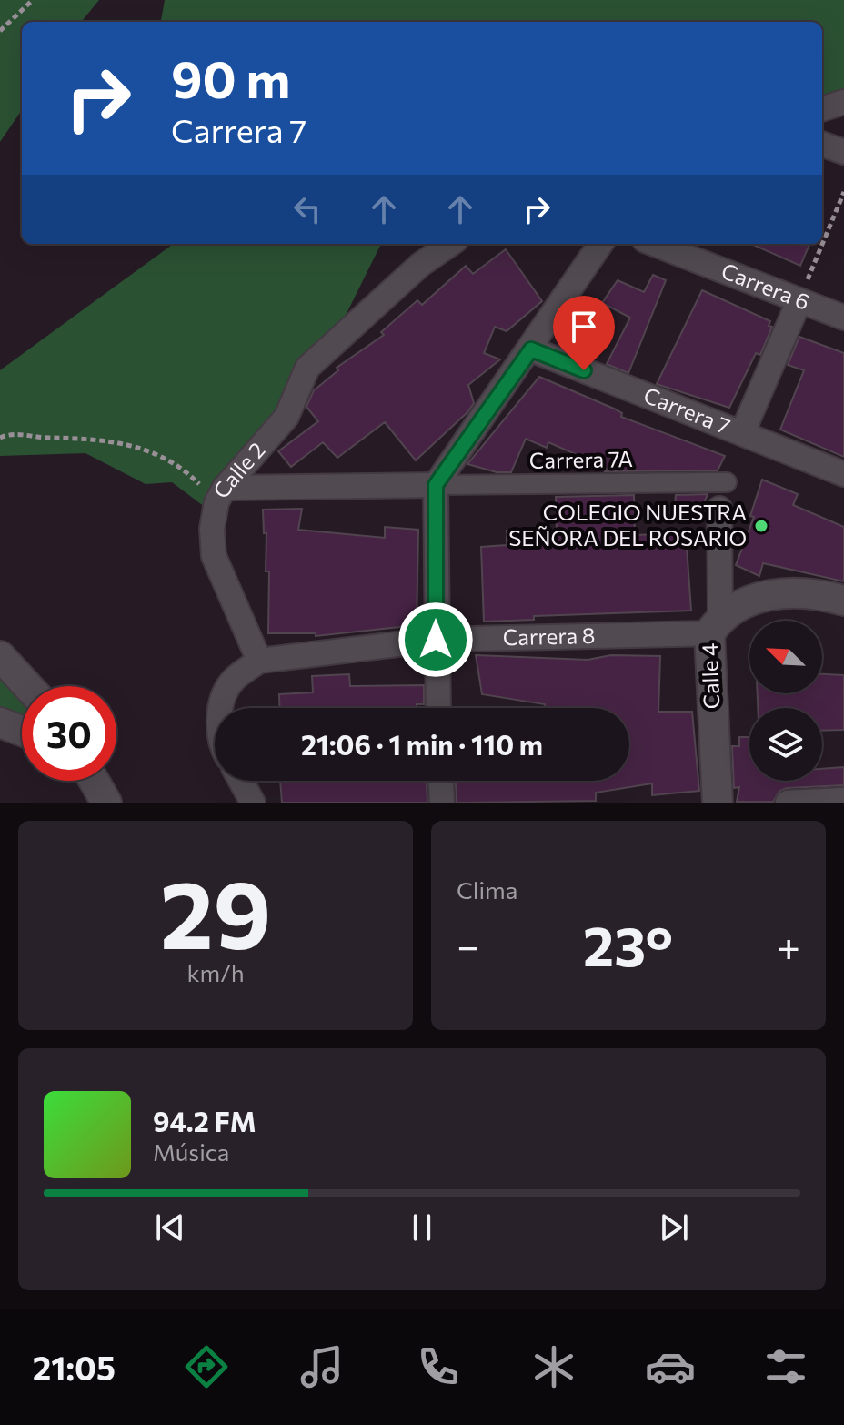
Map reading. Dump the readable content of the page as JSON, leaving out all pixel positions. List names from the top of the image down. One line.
{"streets":{"street":["Carrera 6","Carrera 7","Carrera 7A","Calle 2","Carrera 8","Calle 4"]},"crossings":[["Calle 2","Carrera 8"],["Carrera 8","Calle 4"]],"places":["COLEGIO NUESTRA SEÑORA DEL ROSARIO"],"north":"top left","page":{"turn":["90 m","Carrera 7"],"limit":"30","trip":"21:06 · 1 min · 110 m","tile":[["29","km/h"],"Clima"],"heat":["−","23°","+"],"song":["94.2 FM","Música"],"tabs":"21:05"}}
